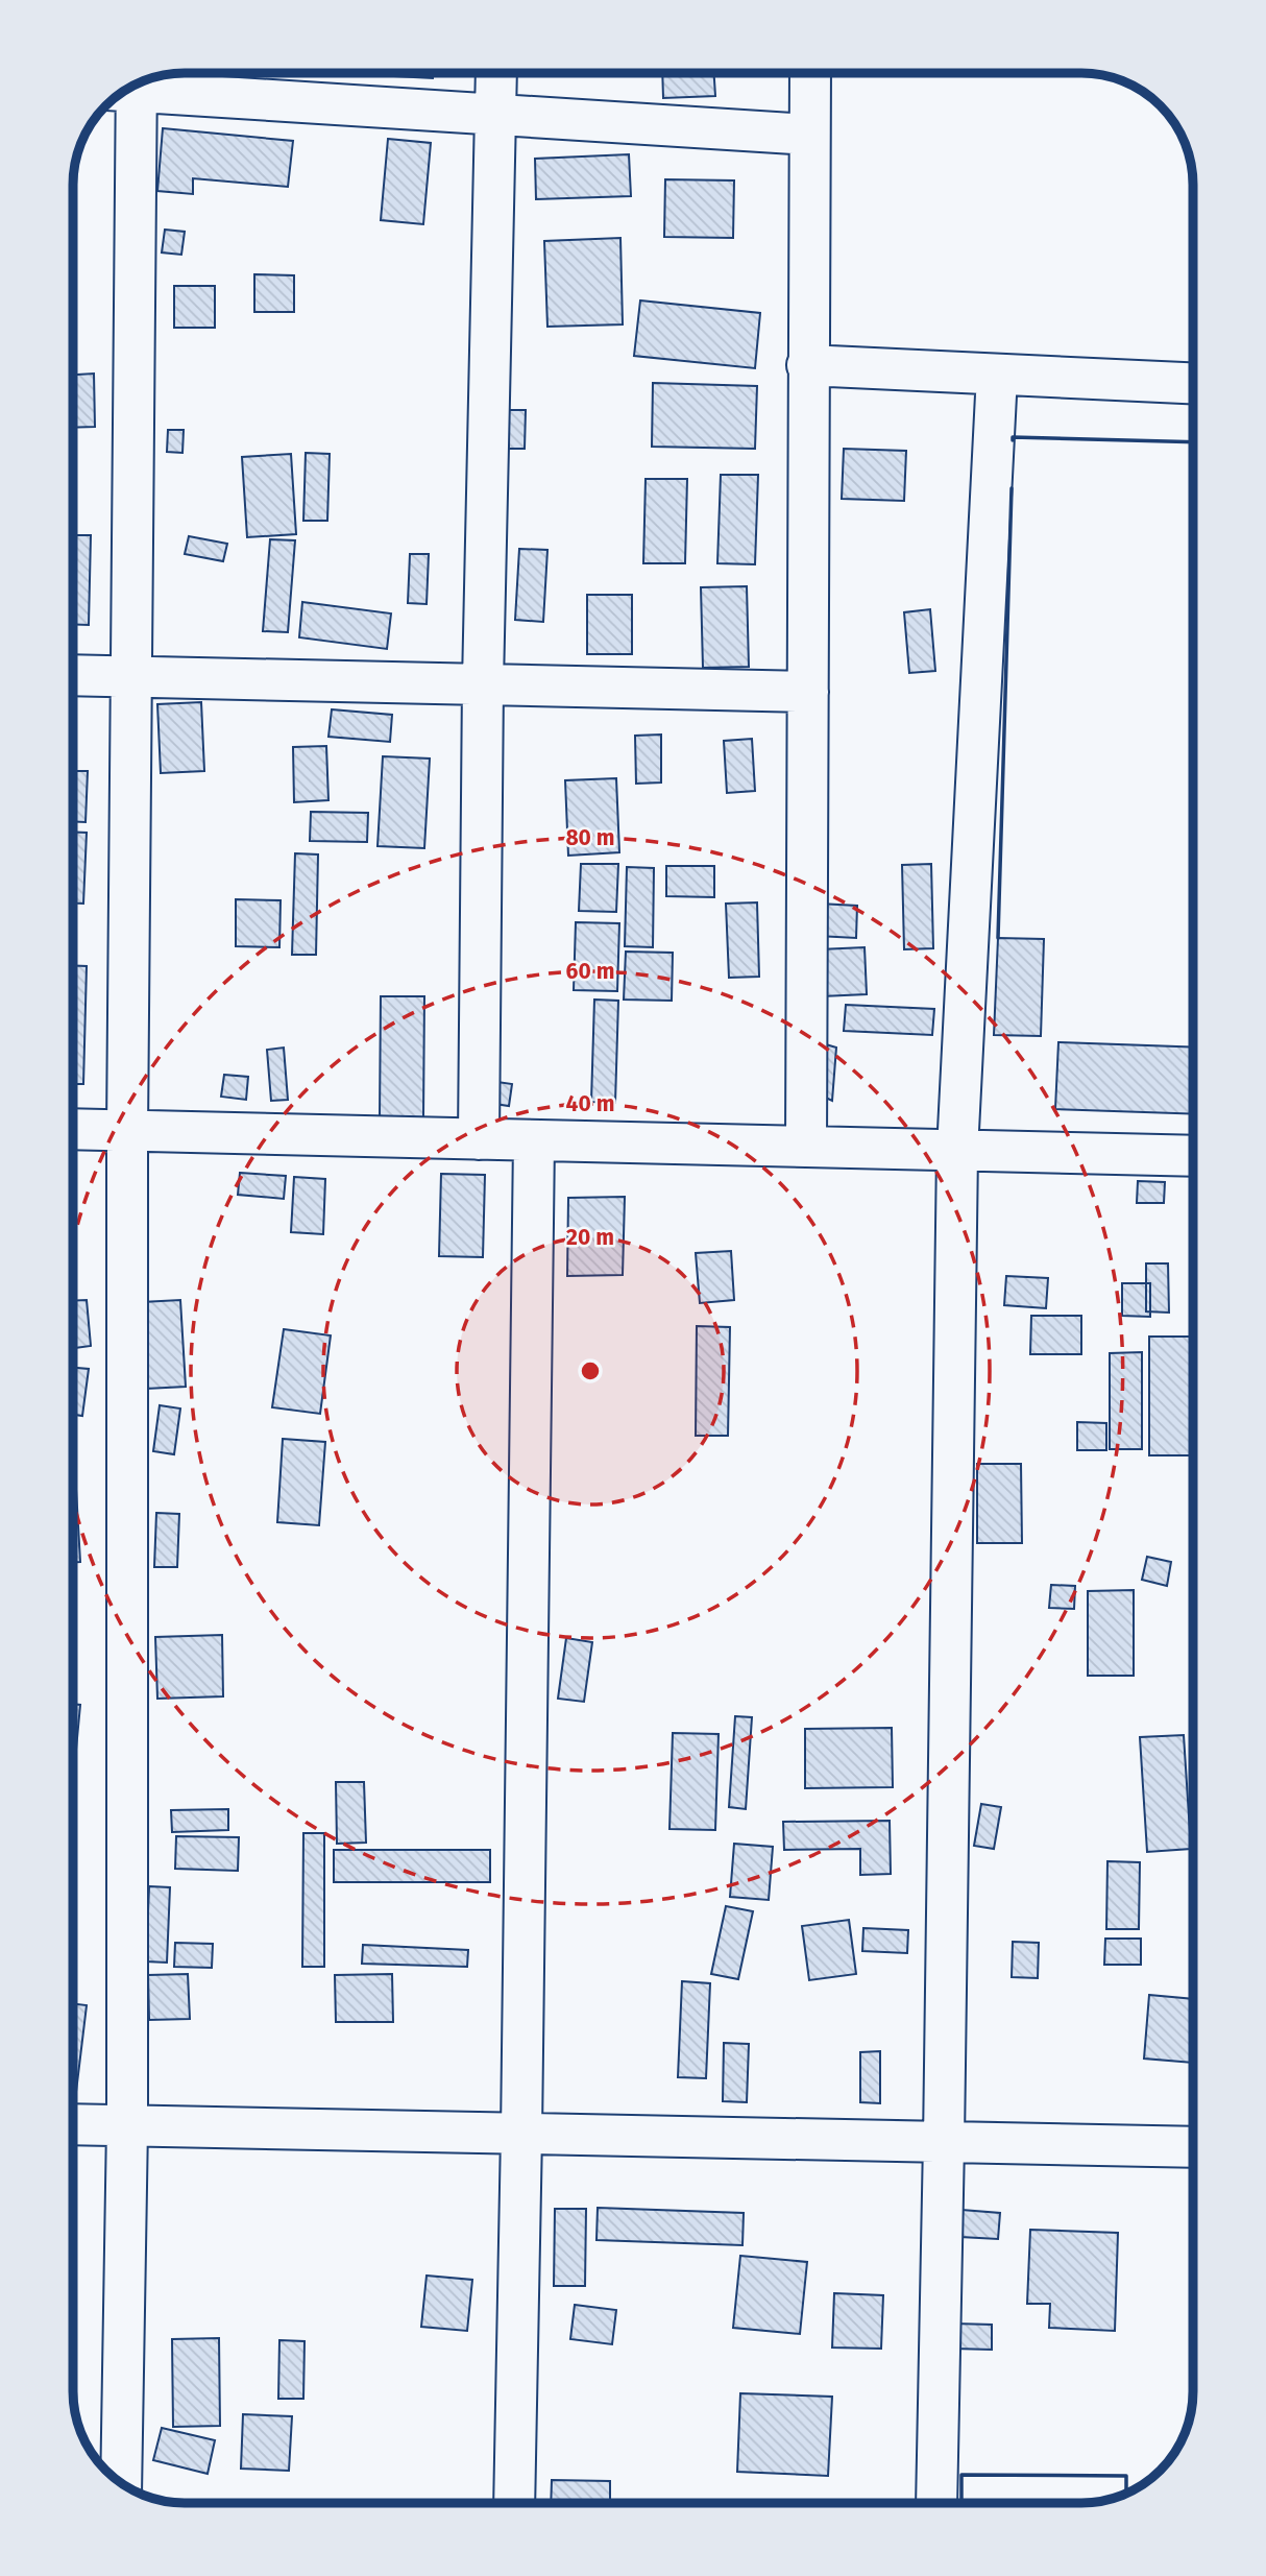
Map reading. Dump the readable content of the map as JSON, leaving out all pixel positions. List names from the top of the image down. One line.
{"rings":["80 m","60 m","40 m","20 m"]}
